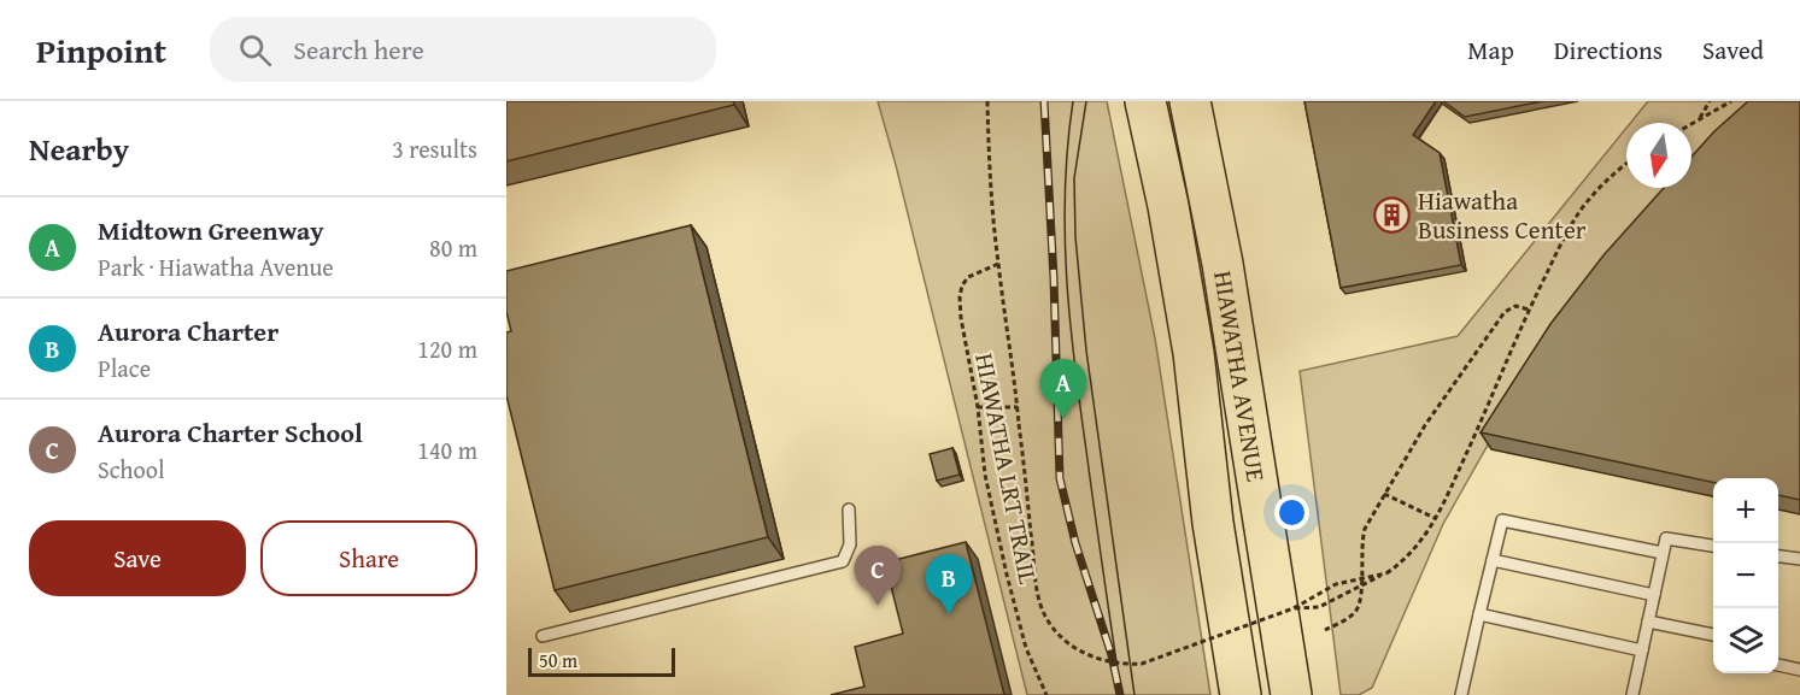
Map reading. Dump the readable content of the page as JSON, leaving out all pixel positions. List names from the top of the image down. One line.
{"streets":{"highway":["HIAWATHA AVENUE"],"path":["HIAWATHA LRT TRAIL"]},"places":{"building":["Hiawatha Business Center"]},"scale_bar":"50 m","north":"bottom","page":{"header":"Pinpoint","search":"Search here","nav":["Map","Directions","Saved"],"heading":["Nearby","3 results"],"list":[{"mark":"A","name":"Midtown Greenway","note":"Park · Hiawatha Avenue","value":"80 m"},{"mark":"B","name":"Aurora Charter","note":"Place","value":"120 m"},{"mark":"C","name":"Aurora Charter School","note":"School","value":"140 m"}],"pins":["A","C","B"],"map_buttons":["+","−"],"buttons":["Save","Share"],"scale":"50 m"}}
